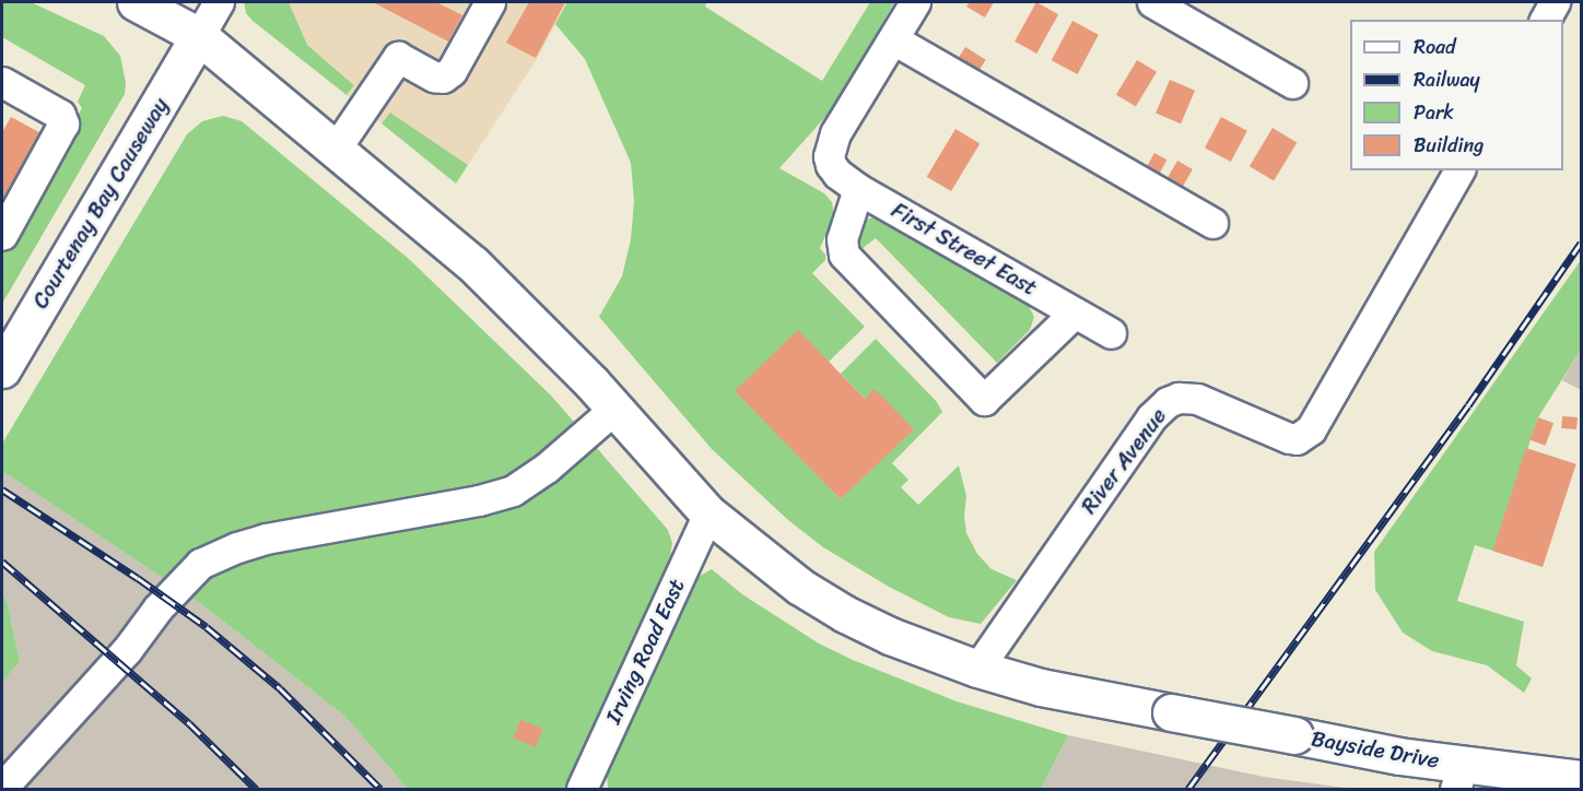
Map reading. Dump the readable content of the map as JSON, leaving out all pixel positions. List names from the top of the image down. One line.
{"streets":{"main road":["Courtenay Bay Causeway","Bayside Drive"],"street":["First Street East","River Avenue","Irving Road East"]},"crossings":[["Courtenay Bay Causeway","Bayside Drive"],["River Avenue","Bayside Drive"],["Irving Road East","Bayside Drive"]],"legend":["Road","Railway","Park","Building"]}
